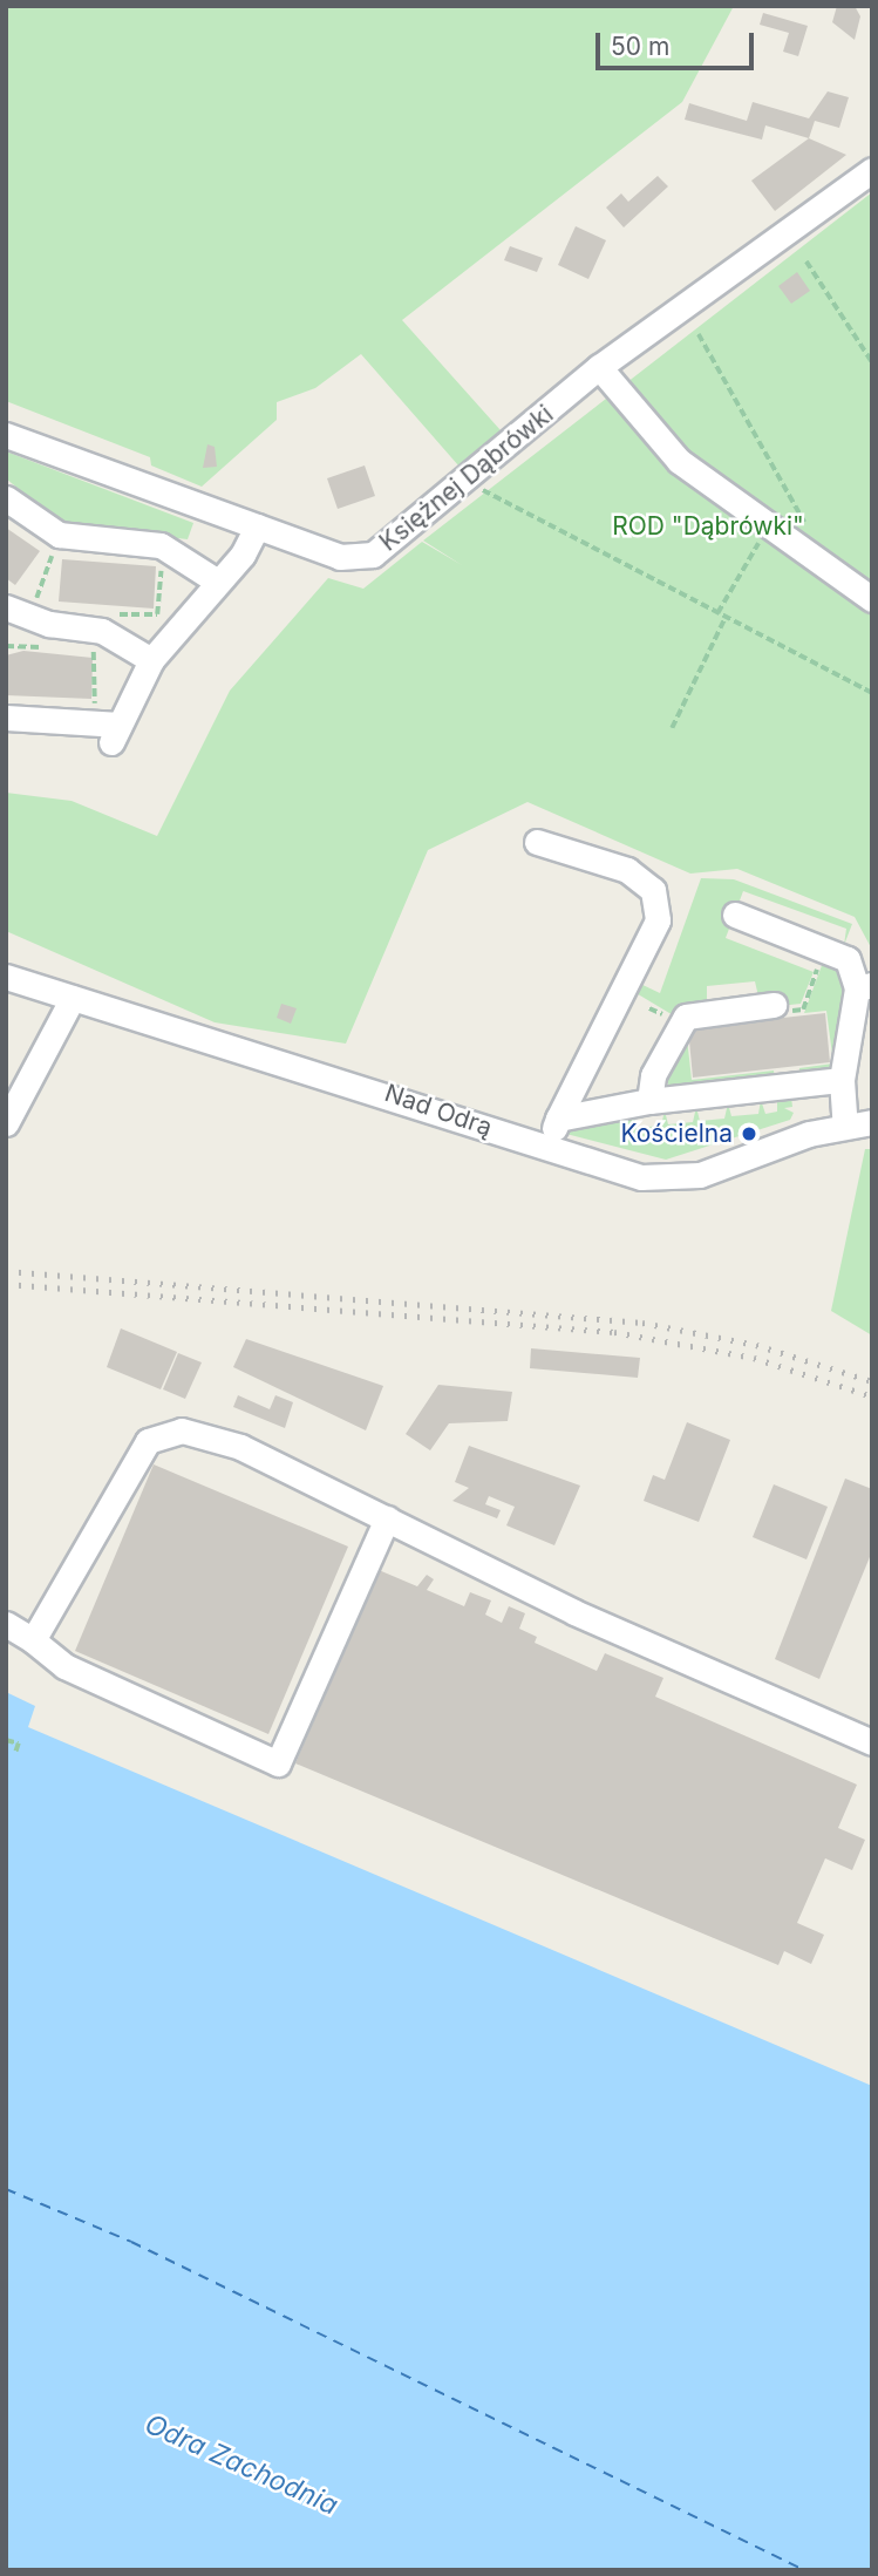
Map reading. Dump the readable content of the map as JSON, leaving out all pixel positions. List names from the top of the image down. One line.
{"streets":{"street":["Księżnej Dąbrówki","Nad Odrą"]},"water":["Odra Zachodnia"],"parks":["ROD \"Dąbrówki\""],"places":["Kościelna"],"scale_bar":"50 m"}
